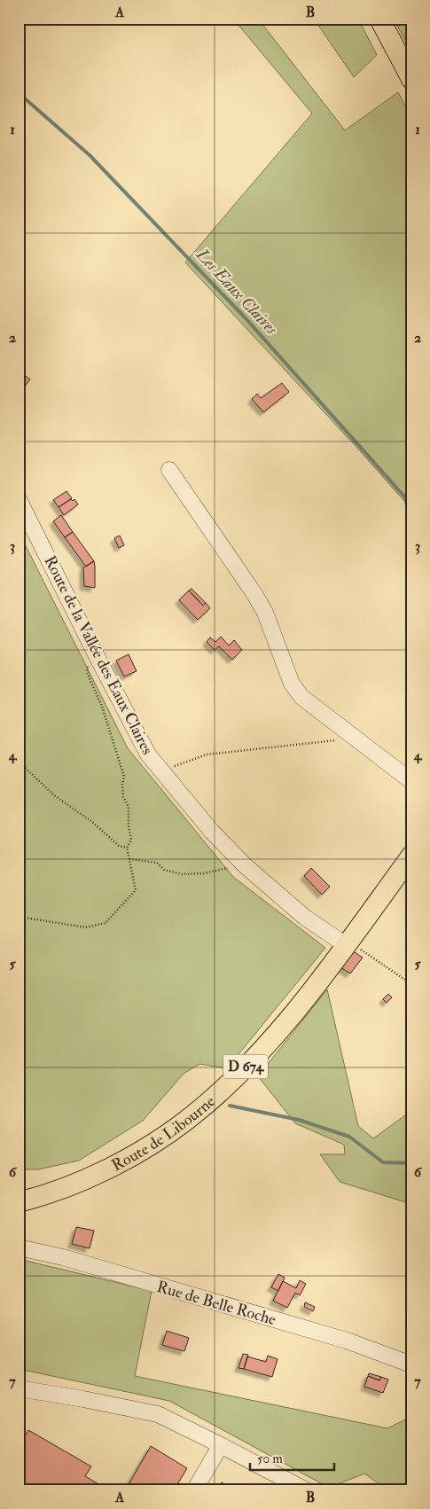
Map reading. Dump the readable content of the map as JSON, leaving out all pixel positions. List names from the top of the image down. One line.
{"streets":{"main road":["D 674","Route de Libourne"],"street":["Route de la Vallée des Eaux Claires","Rue de Belle Roche"]},"crossings":[["Route de la Vallée des Eaux Claires","Route de Libourne"]],"water":["Les Eaux Claires"],"scale_bar":"50 m","grid":{"columns":["A","B"],"rows":["1","2","3","4","5","6","7"]}}
